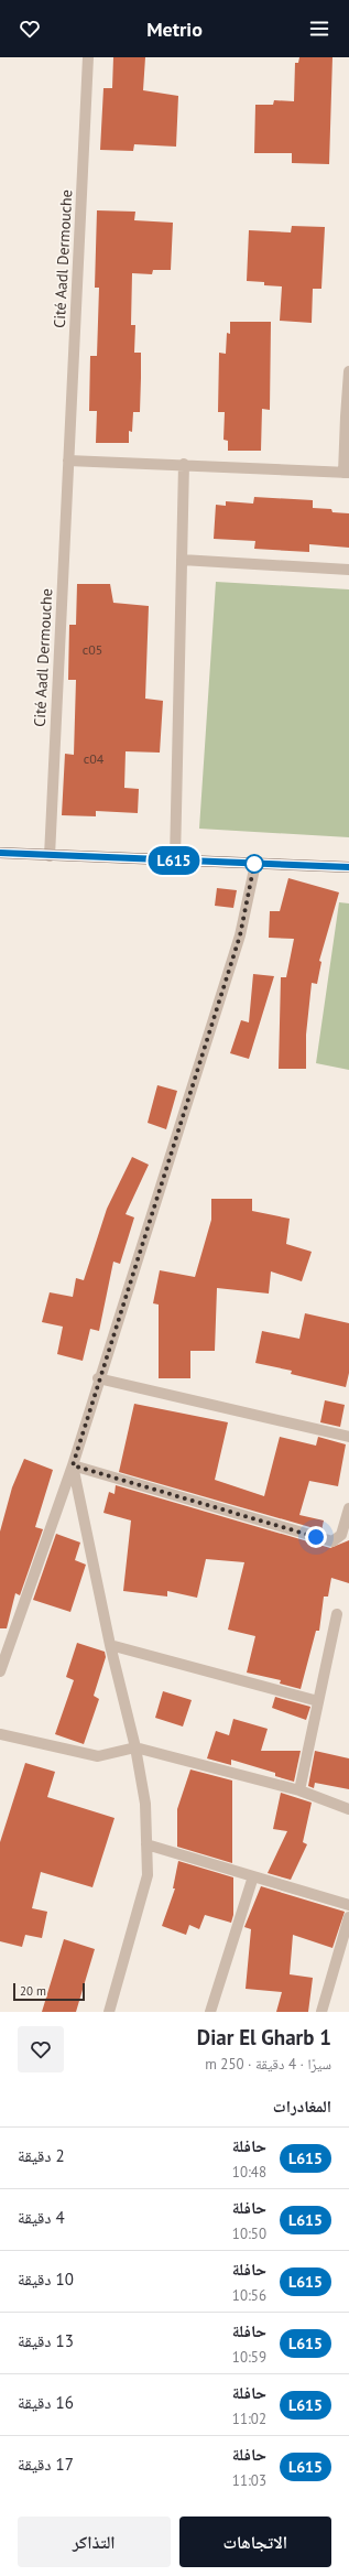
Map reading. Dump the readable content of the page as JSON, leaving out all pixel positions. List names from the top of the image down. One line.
{"streets":{"street":["Cité Aadl Dermouche"]},"lines":["bus line L615"],"house_numbers":["c05","c04"],"scale_bar":"20 m","page":{"header":"Metrio","on_map":"L615","scale":"20 m","heading":[["Diar El Gharb 1","سيرًا · 4 دقيقة · 250 m"],"المغادرات"],"list":[{"mark":"L615","name":"حافلة","note":"10:48","value":"2 دقيقة"},{"mark":"L615","name":"حافلة","note":"10:50","value":"4 دقيقة"},{"mark":"L615","name":"حافلة","note":"10:56","value":"10 دقيقة"},{"mark":"L615","name":"حافلة","note":"10:59","value":"13 دقيقة"},{"mark":"L615","name":"حافلة","note":"11:02","value":"16 دقيقة"},{"mark":"L615","name":"حافلة","note":"11:03","value":"17 دقيقة"}],"buttons":["الاتجاهات","التذاكر"]}}
